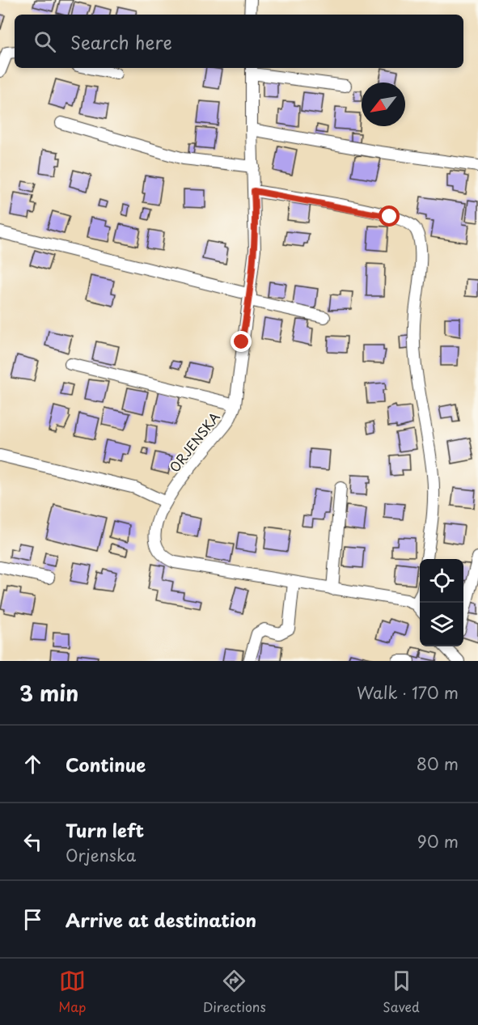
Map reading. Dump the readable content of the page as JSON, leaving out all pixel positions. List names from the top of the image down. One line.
{"streets":{"street":["ORJENSKA"]},"north":"bottom left","page":{"search":"Search here","heading":["3 min","Walk · 170 m"],"list":[["Continue","80 m"],["Turn left","Orjenska","90 m"],"Arrive at destination"],"nav":["Map","Directions","Saved"]}}
